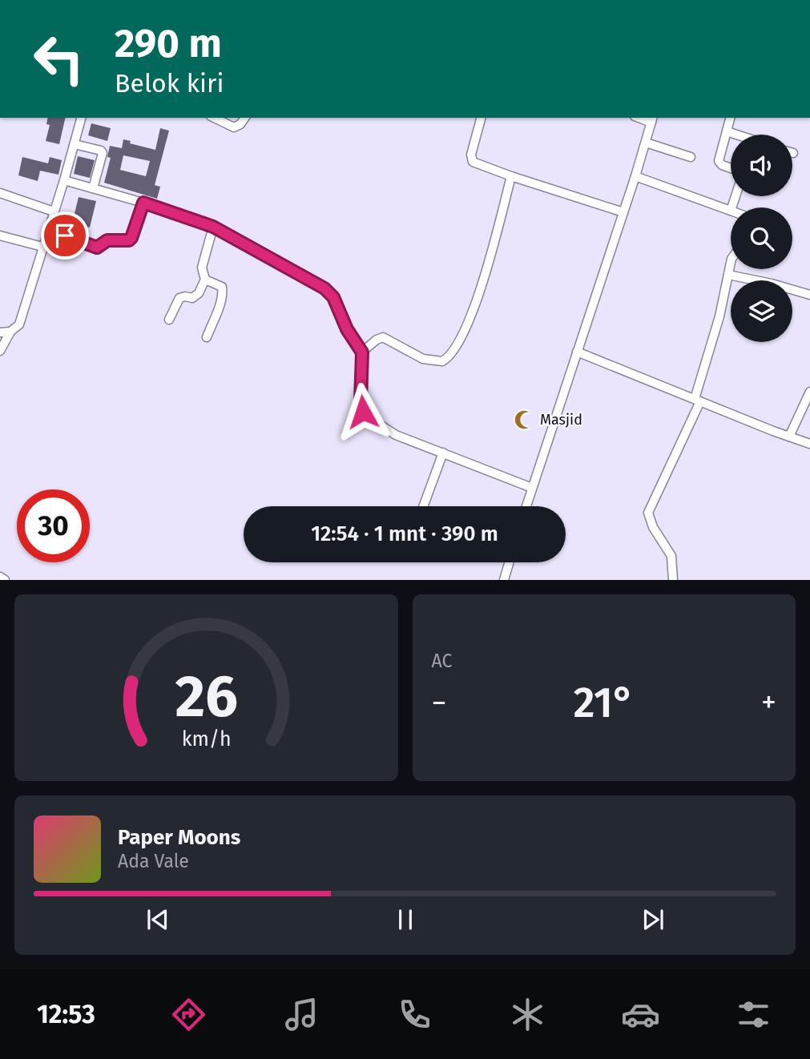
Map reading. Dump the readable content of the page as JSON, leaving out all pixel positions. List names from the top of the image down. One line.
{"places":{"mosque":["Masjid"]},"page":{"turn":["290 m","Belok kiri"],"limit":"30","trip":"12:54 · 1 mnt · 390 m","tile":"AC","heat":["−","21°","+"],"song":["Paper Moons","Ada Vale"],"tabs":"12:53","gauge":["26","km/h"]}}
